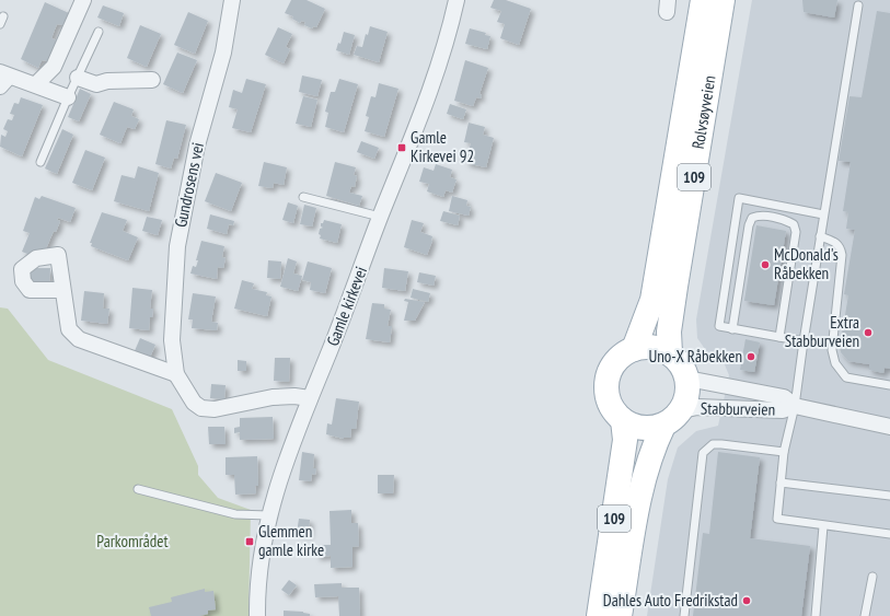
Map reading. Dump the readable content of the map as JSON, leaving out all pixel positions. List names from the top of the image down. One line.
{"streets":{"main road":["Rolvsøyveien","109"],"street":["Gundrosens vei","Gamle kirkevei","Stabburveien"]},"crossings":[["Rolvsøyveien","109"],["Rolvsøyveien","Stabburveien"],["109","Stabburveien"],["Gundrosens vei","Gamle kirkevei"]],"parks":["Parkområdet"],"places":{"transit":["Gamle Kirkevei 92","Glemmen gamle kirke"],"other":["McDonald's Råbekken","Extra Stabburveien","Uno-X Råbekken","Dahles Auto Fredrikstad"]}}
